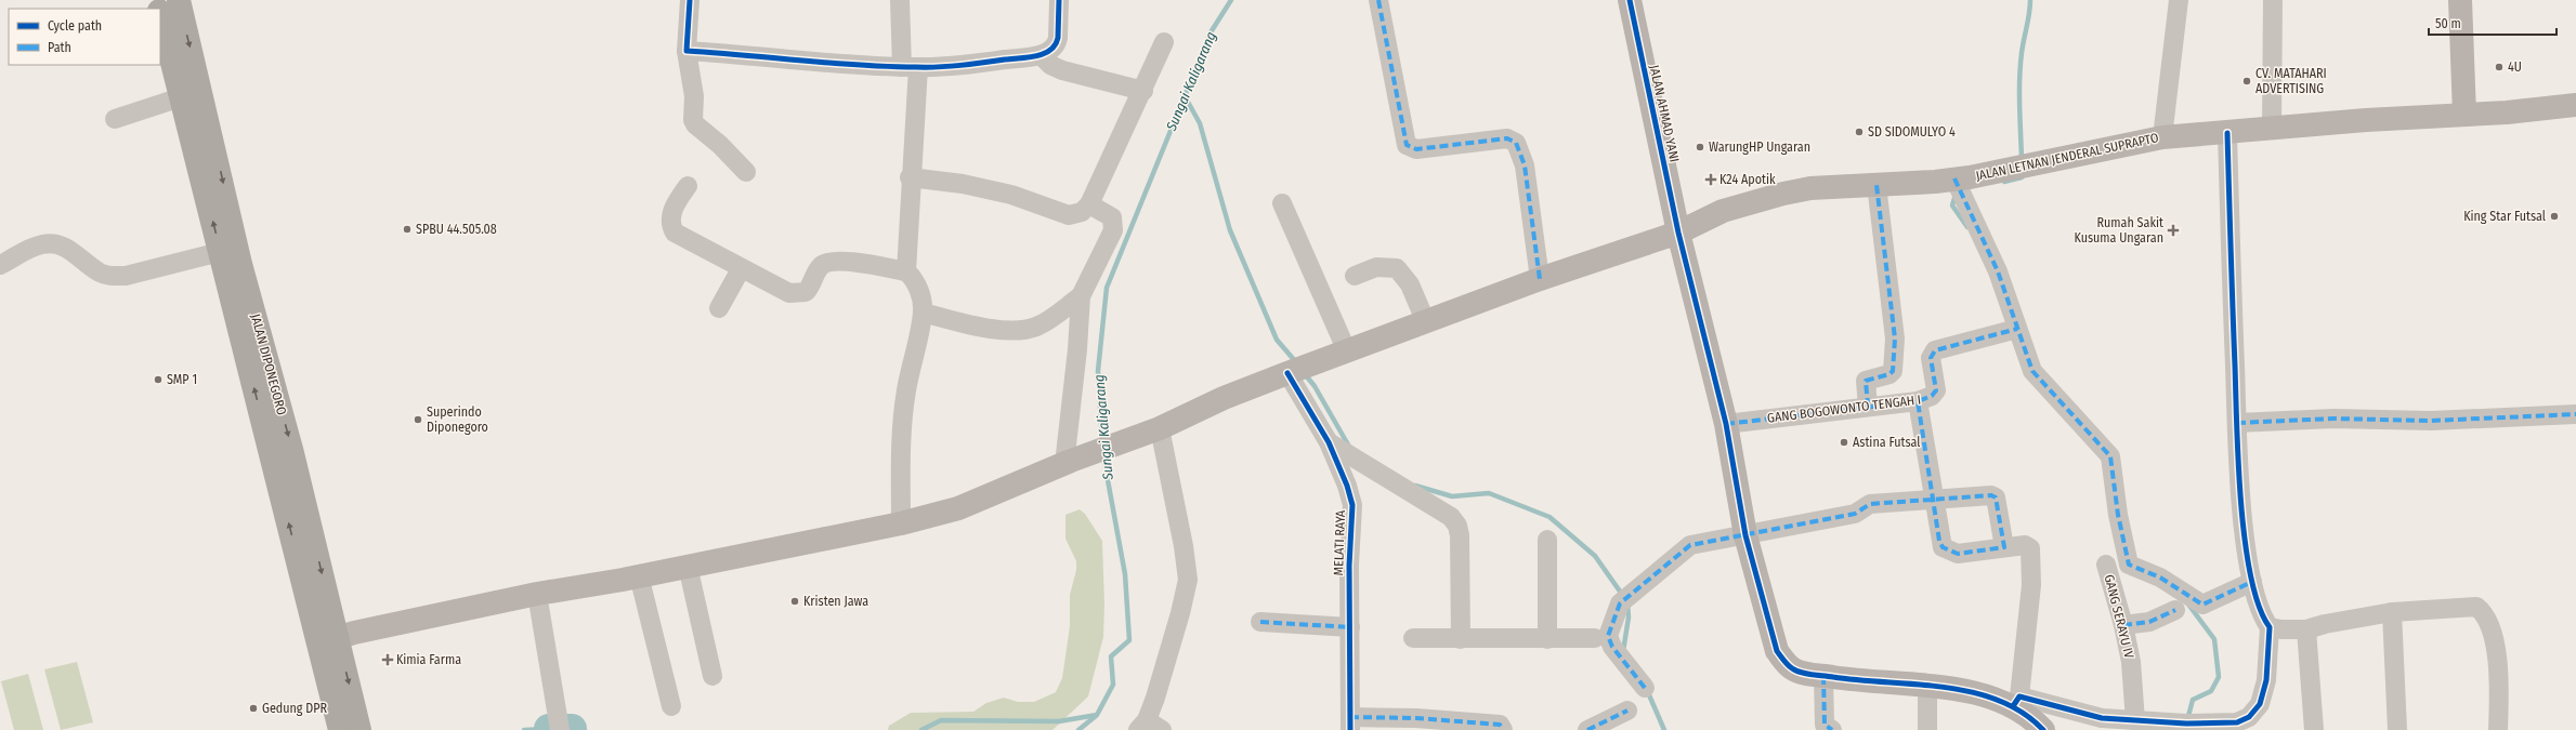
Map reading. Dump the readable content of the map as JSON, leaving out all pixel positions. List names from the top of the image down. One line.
{"streets":{"highway":["JALAN DIPONEGORO"],"main road":["JALAN AHMAD YANI","JALAN LETNAN JENDERAL SUPRAPTO"],"street":["GANG BOGOWONTO TENGAH I","MELATI RAYA","GANG SERAYU IV"]},"crossings":[["JALAN AHMAD YANI","JALAN LETNAN JENDERAL SUPRAPTO"],["JALAN AHMAD YANI","GANG BOGOWONTO TENGAH I"],["JALAN LETNAN JENDERAL SUPRAPTO","JALAN DIPONEGORO"],["JALAN LETNAN JENDERAL SUPRAPTO","MELATI RAYA"]],"water":["Sungai Kaligarang"],"places":{"other":["4U","CV. MATAHARI ADVERTISING","SD SIDOMULYO 4","WarungHP Ungaran","King Star Futsal","SPBU 44.505.08","SMP 1","Superindo Diponegoro","Astina Futsal","Kristen Jawa","Gedung DPR"],"health":["K24 Apotik","Rumah Sakit Kusuma Ungaran","Kimia Farma"]},"legend":["Cycle path","Path"],"scale_bar":"50 m"}
